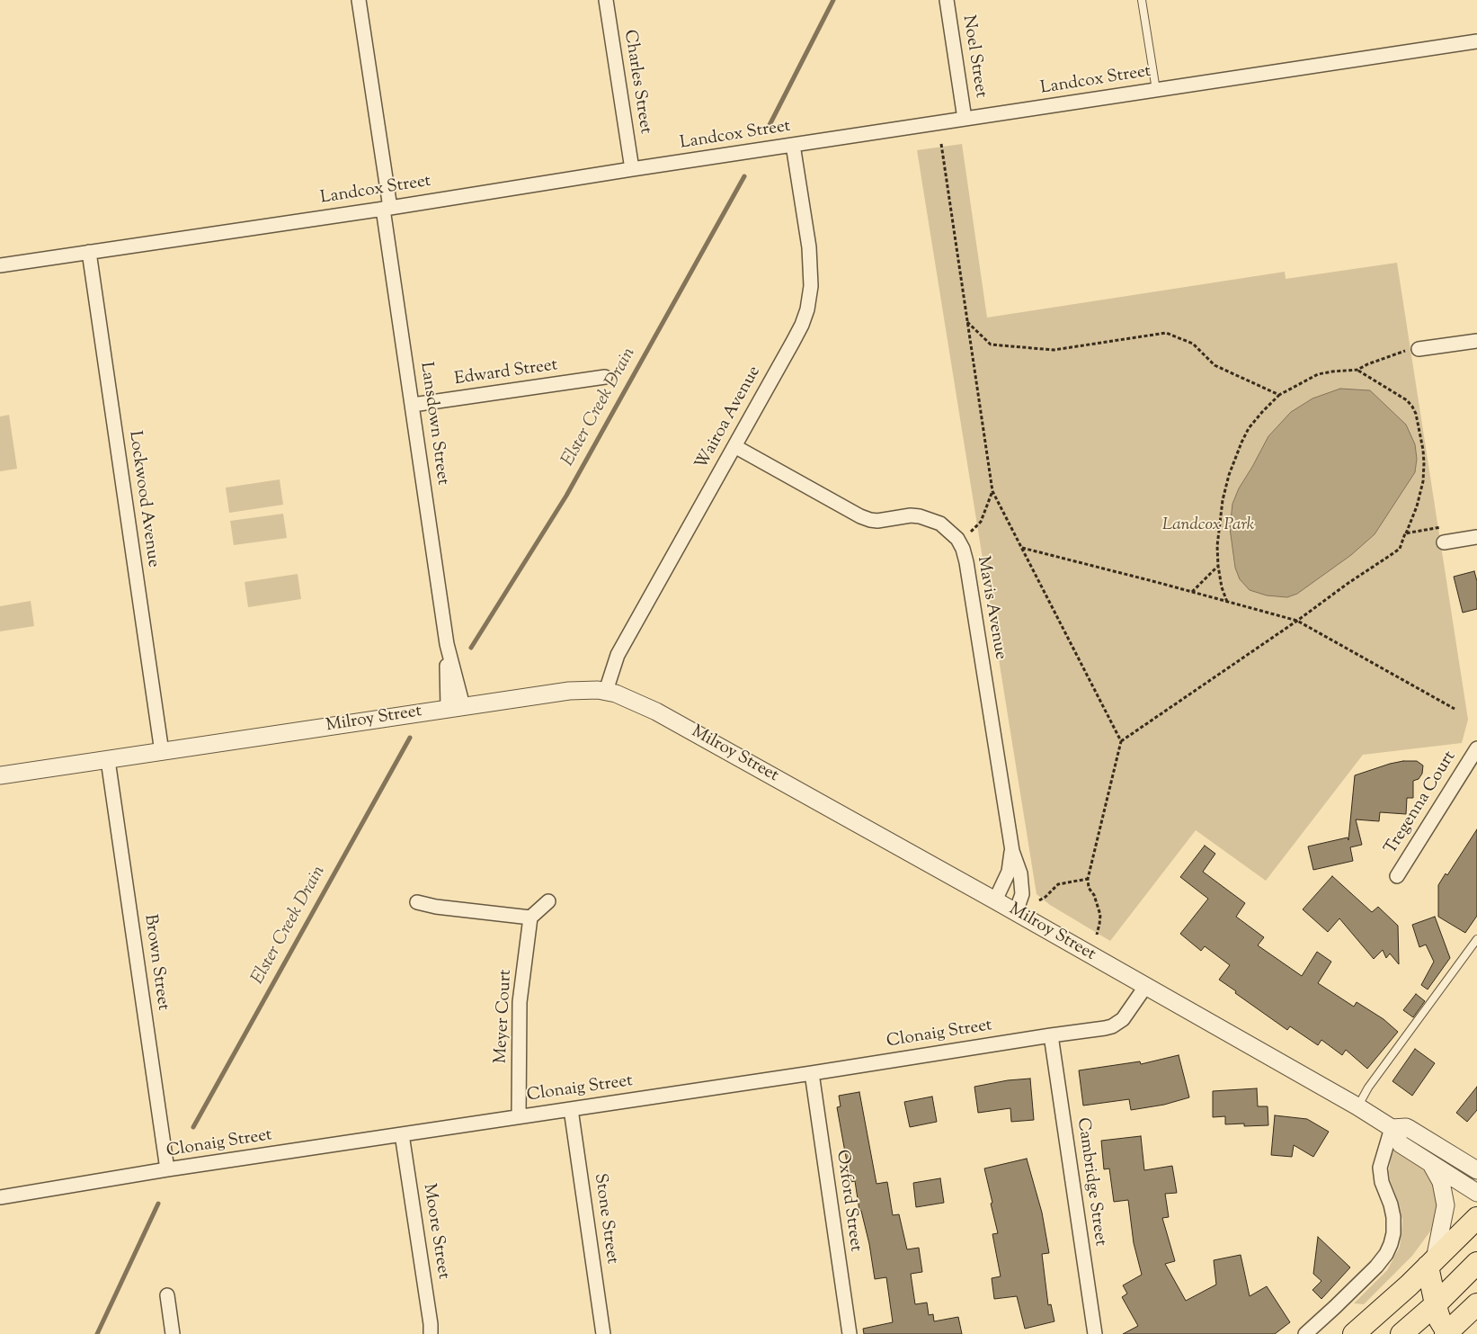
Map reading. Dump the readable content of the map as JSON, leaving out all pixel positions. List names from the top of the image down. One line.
{"streets":{"street":["Noel Street","Landcox Street","Charles Street","Edward Street","Wairoa Avenue","Lansdown Street","Lockwood Avenue","Mavis Avenue","Milroy Street","Tregenna Court","Brown Street","Meyer Court","Clonaig Street","Cambridge Street","Oxford Street","Stone Street","Moore Street"]},"crossings":[["Noel Street","Landcox Street"],["Landcox Street","Charles Street"],["Landcox Street","Wairoa Avenue"],["Landcox Street","Lansdown Street"],["Landcox Street","Lockwood Avenue"],["Edward Street","Lansdown Street"],["Wairoa Avenue","Mavis Avenue"],["Wairoa Avenue","Milroy Street"],["Lansdown Street","Milroy Street"],["Lockwood Avenue","Milroy Street"],["Mavis Avenue","Milroy Street"],["Milroy Street","Brown Street"],["Milroy Street","Clonaig Street"],["Brown Street","Clonaig Street"],["Meyer Court","Clonaig Street"],["Clonaig Street","Cambridge Street"],["Clonaig Street","Oxford Street"],["Clonaig Street","Stone Street"],["Clonaig Street","Moore Street"]],"water":["Elster Creek Drain"],"parks":["Landcox Park"]}
